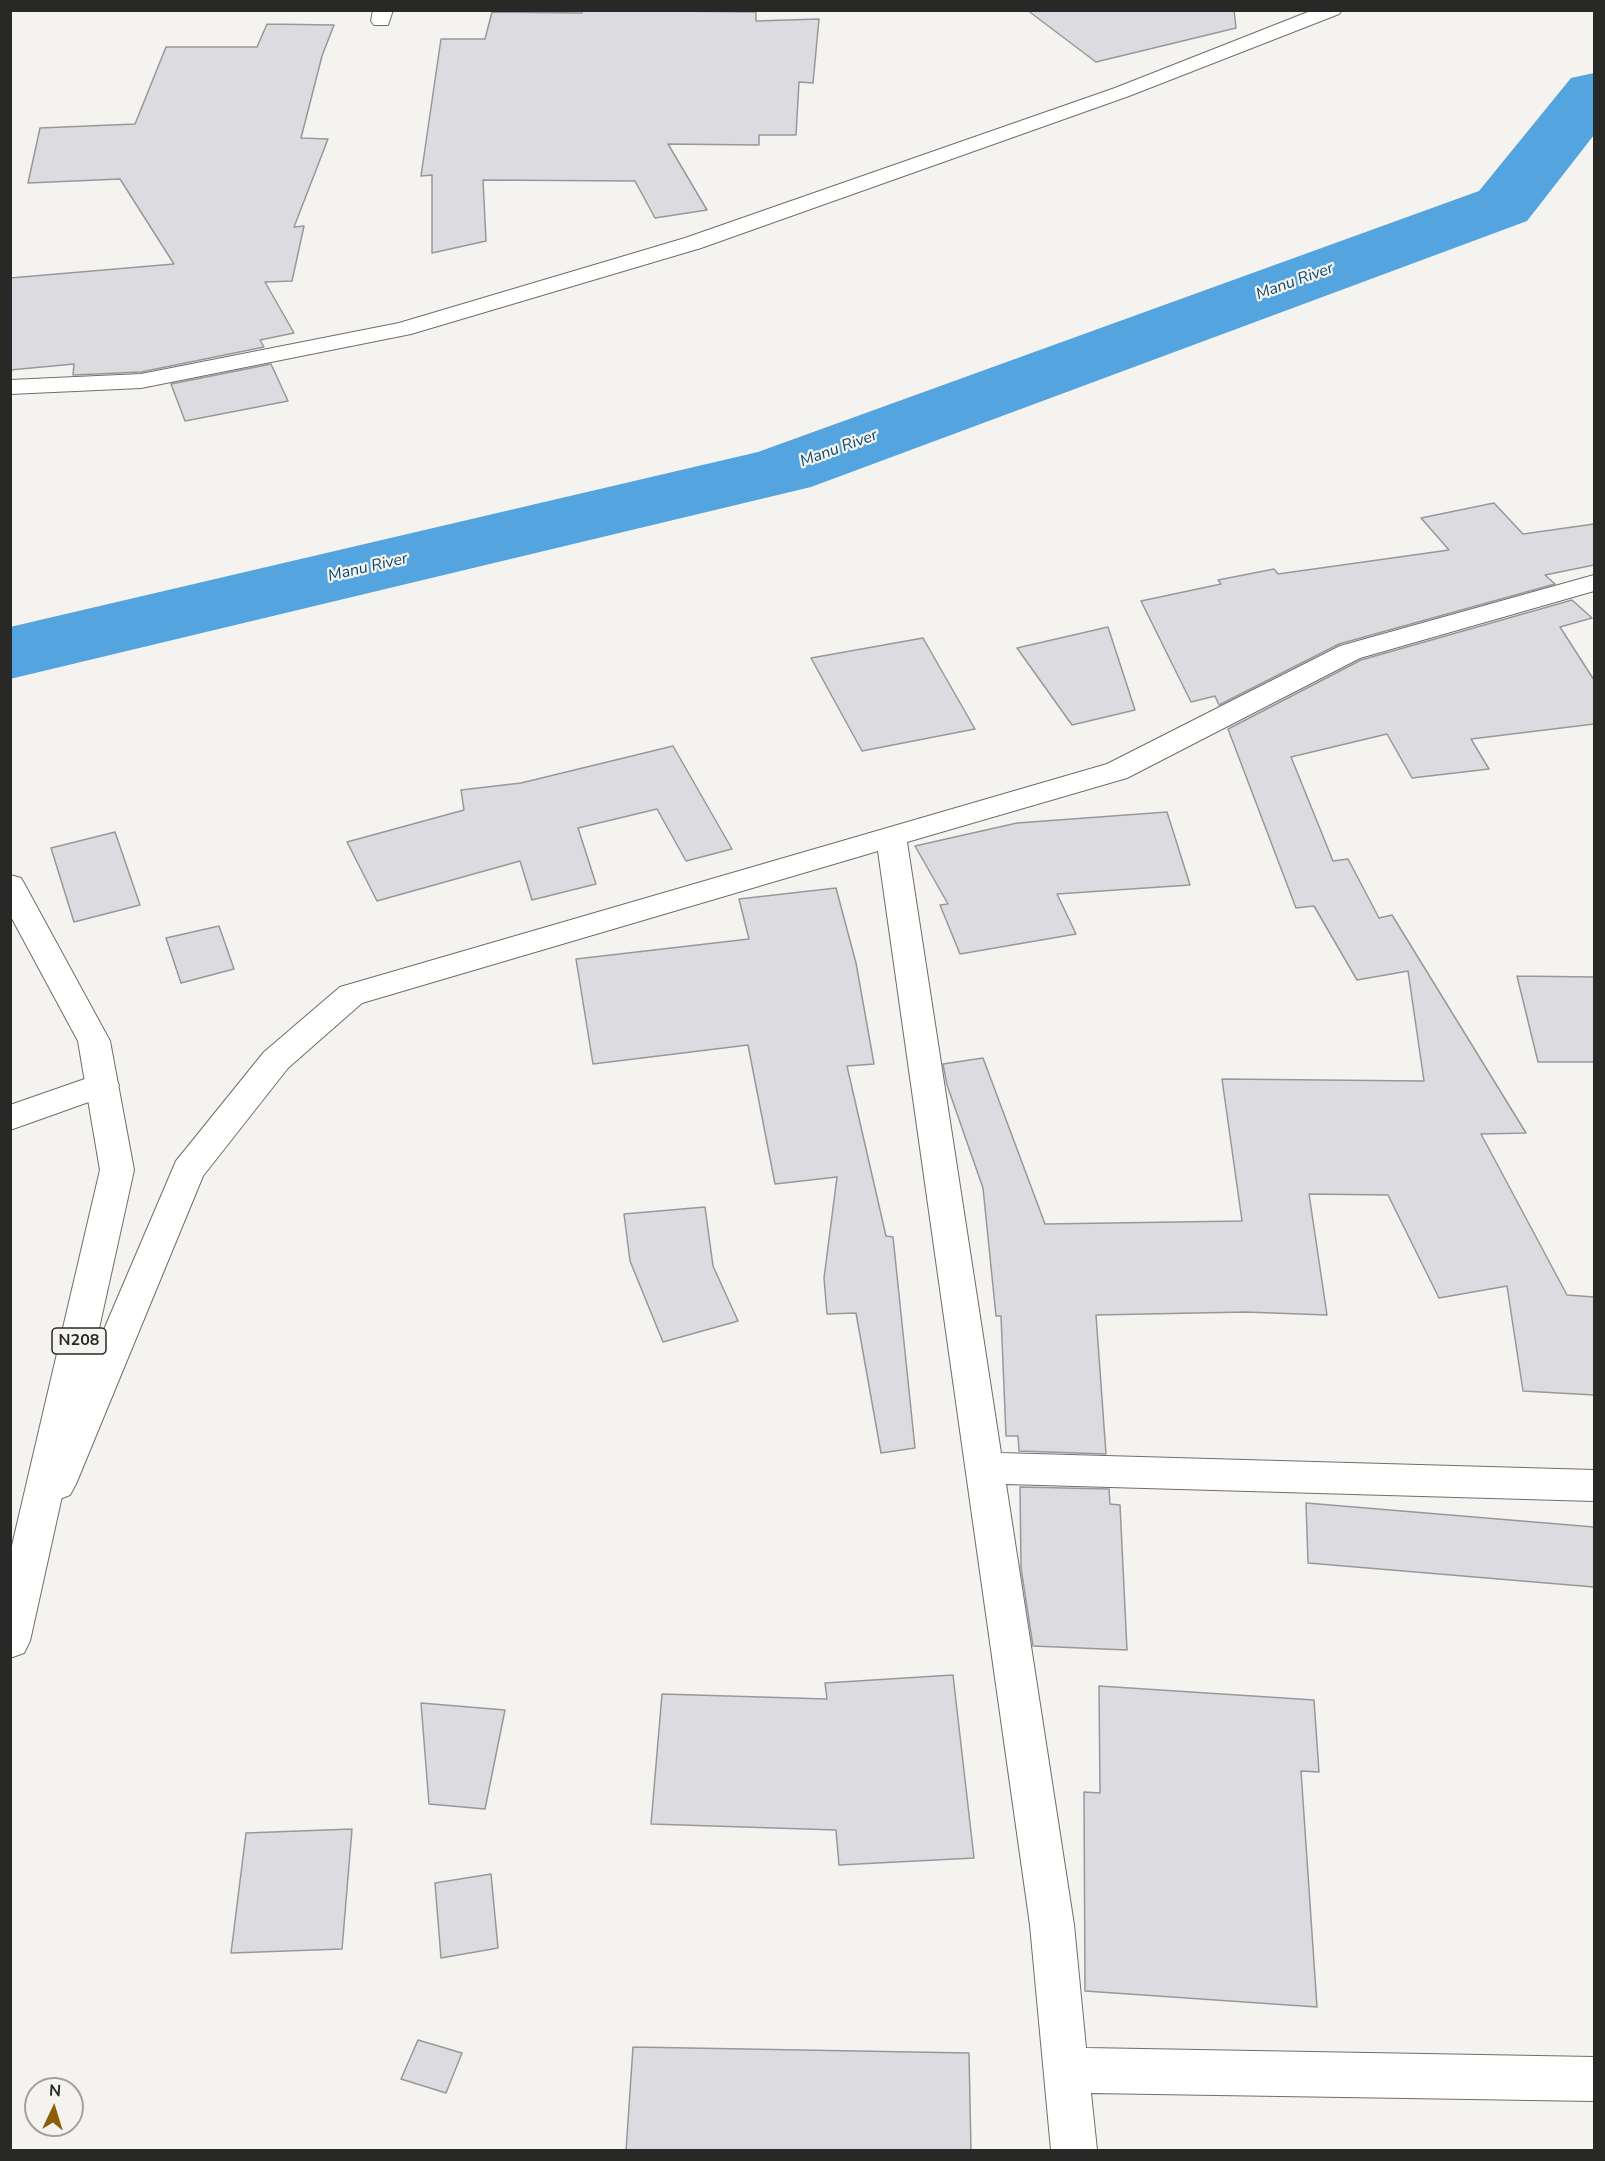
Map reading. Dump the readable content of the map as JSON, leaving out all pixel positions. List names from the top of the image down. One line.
{"streets":{"main road":["N208"]},"water":["Manu River"],"north":"top"}
